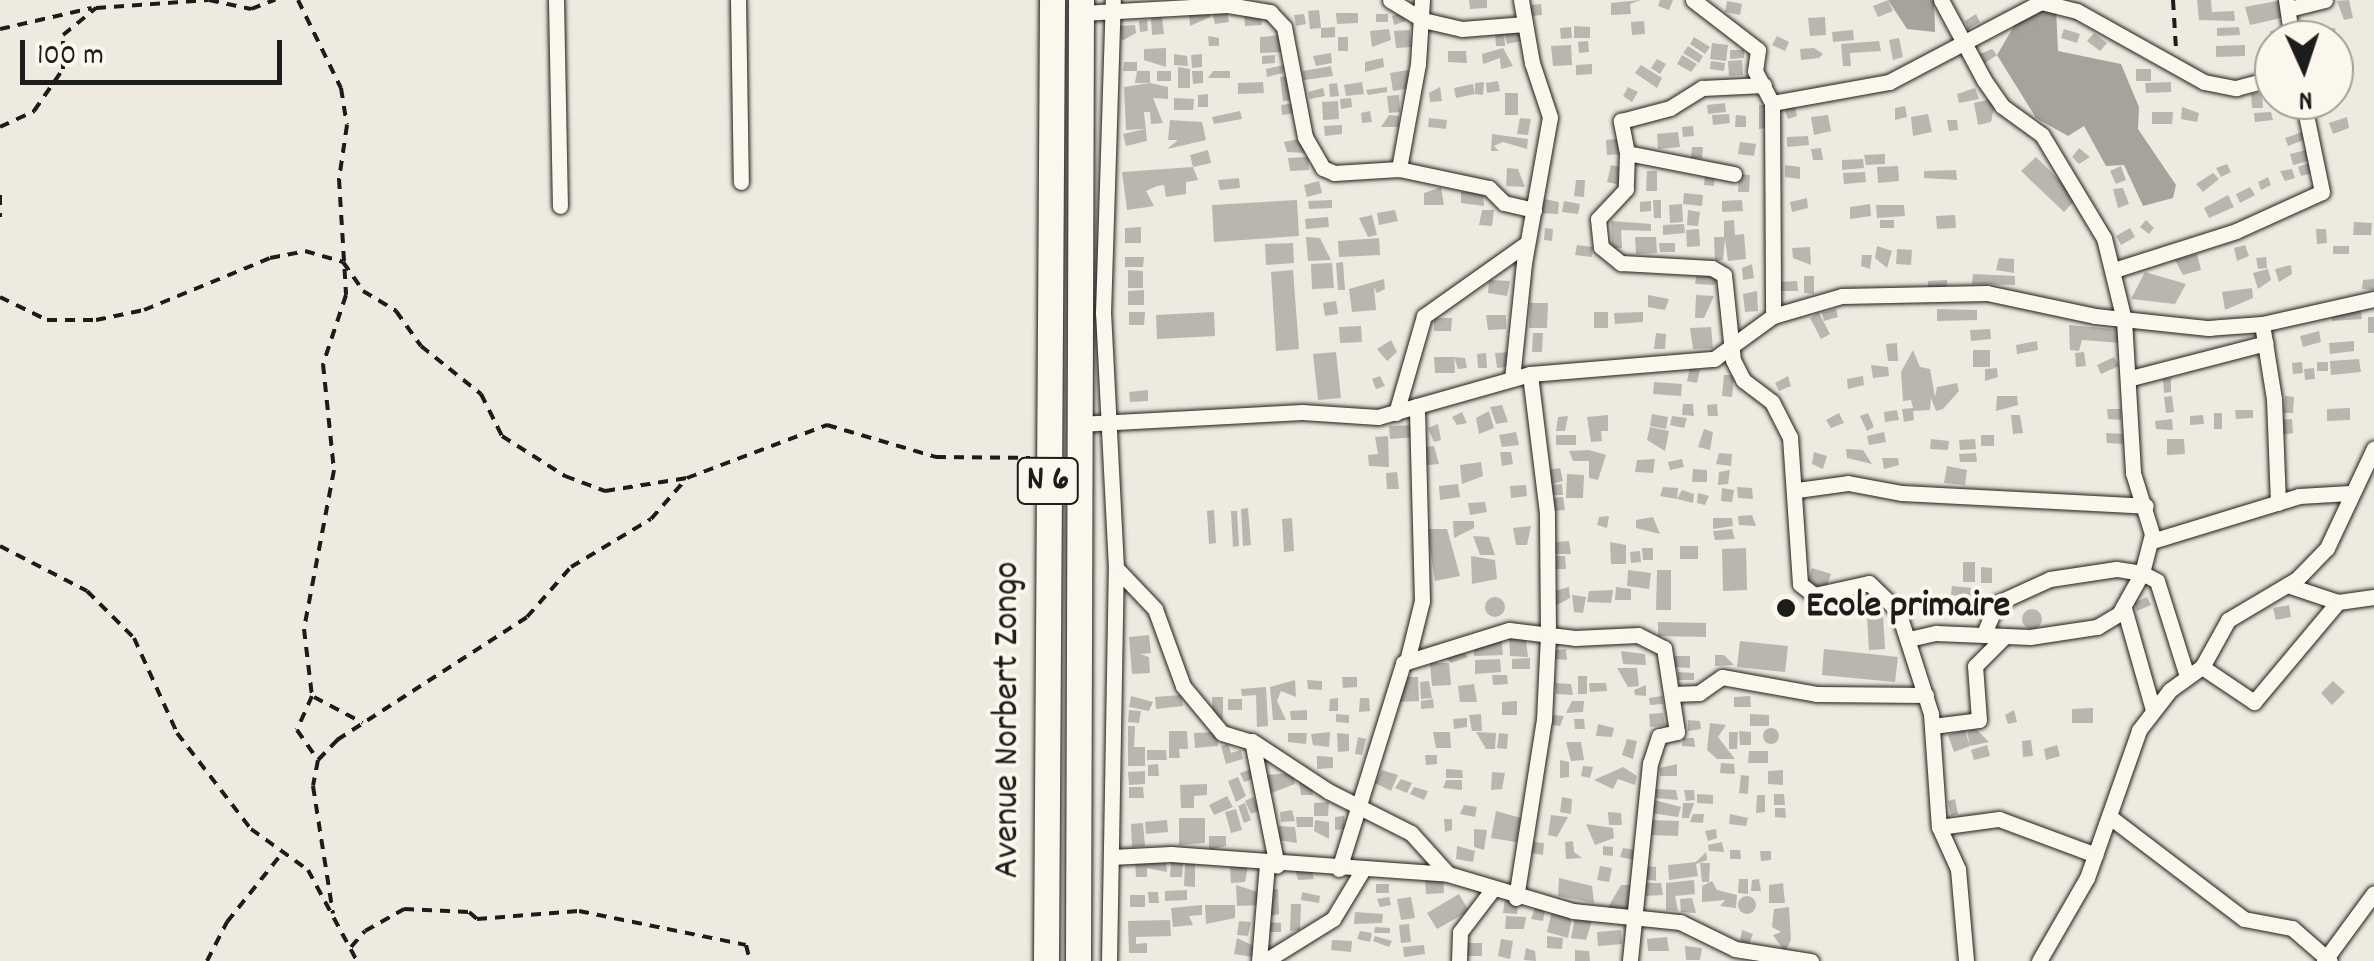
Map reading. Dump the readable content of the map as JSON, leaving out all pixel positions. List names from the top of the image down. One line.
{"streets":{"main road":["N 6","Avenue Norbert Zongo"]},"places":["Ecole primaire"],"scale_bar":"100 m","north":"bottom"}
